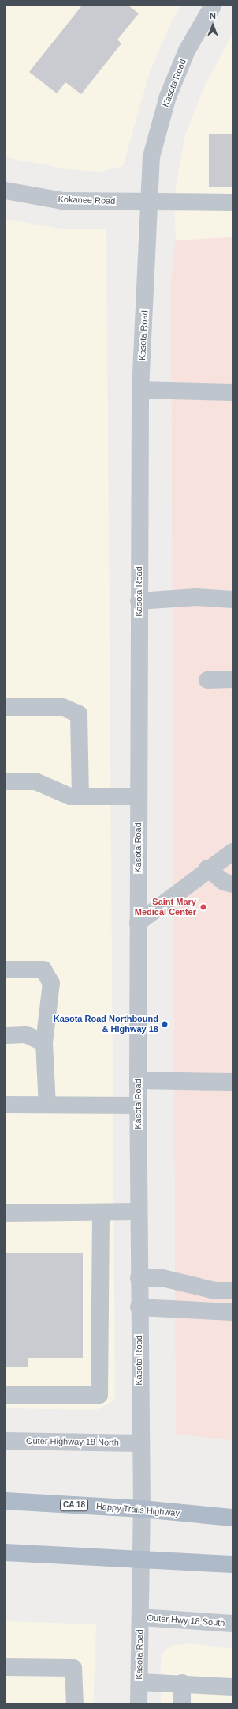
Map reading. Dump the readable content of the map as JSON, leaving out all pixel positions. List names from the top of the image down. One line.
{"streets":{"main road":["CA 18","Happy Trails Highway"],"street":["Kasota Road","Kokanee Road","Outer Highway 18 North","Outer Hwy 18 South"]},"crossings":[["Kasota Road","Kokanee Road"],["Kasota Road","Outer Highway 18 North"],["Kasota Road","Happy Trails Highway"],["Kasota Road","Outer Hwy 18 South"]],"places":["Saint Mary Medical Center","Kasota Road Northbound & Highway 18"],"north":"top"}
